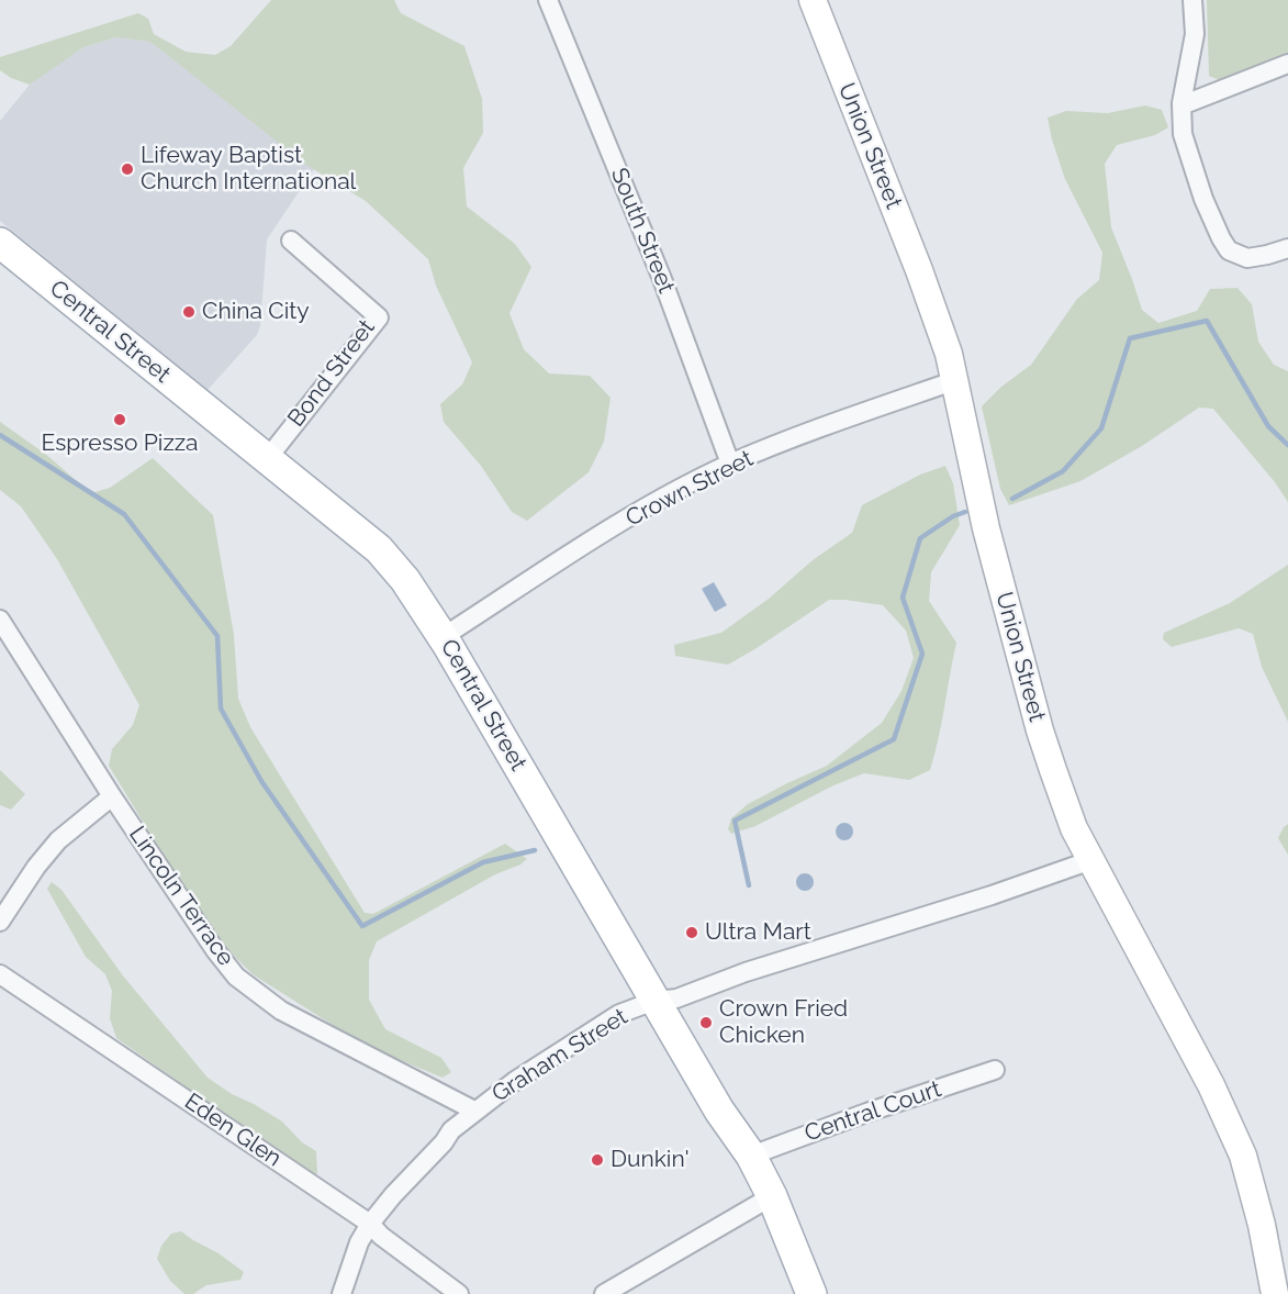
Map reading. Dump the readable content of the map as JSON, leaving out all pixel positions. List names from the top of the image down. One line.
{"streets":{"main road":["Union Street","Central Street"],"street":["South Street","Bond Street","Crown Street","Lincoln Terrace","Graham Street","Central Court","Eden Glen"]},"crossings":[["Union Street","Crown Street"],["Union Street","Graham Street"],["South Street","Crown Street"],["Central Street","Bond Street"],["Central Street","Crown Street"],["Central Street","Graham Street"],["Central Street","Central Court"],["Lincoln Terrace","Graham Street"],["Graham Street","Eden Glen"]],"places":["Lifeway Baptist Church International","China City","Espresso Pizza","Ultra Mart","Crown Fried Chicken","Dunkin'"]}
